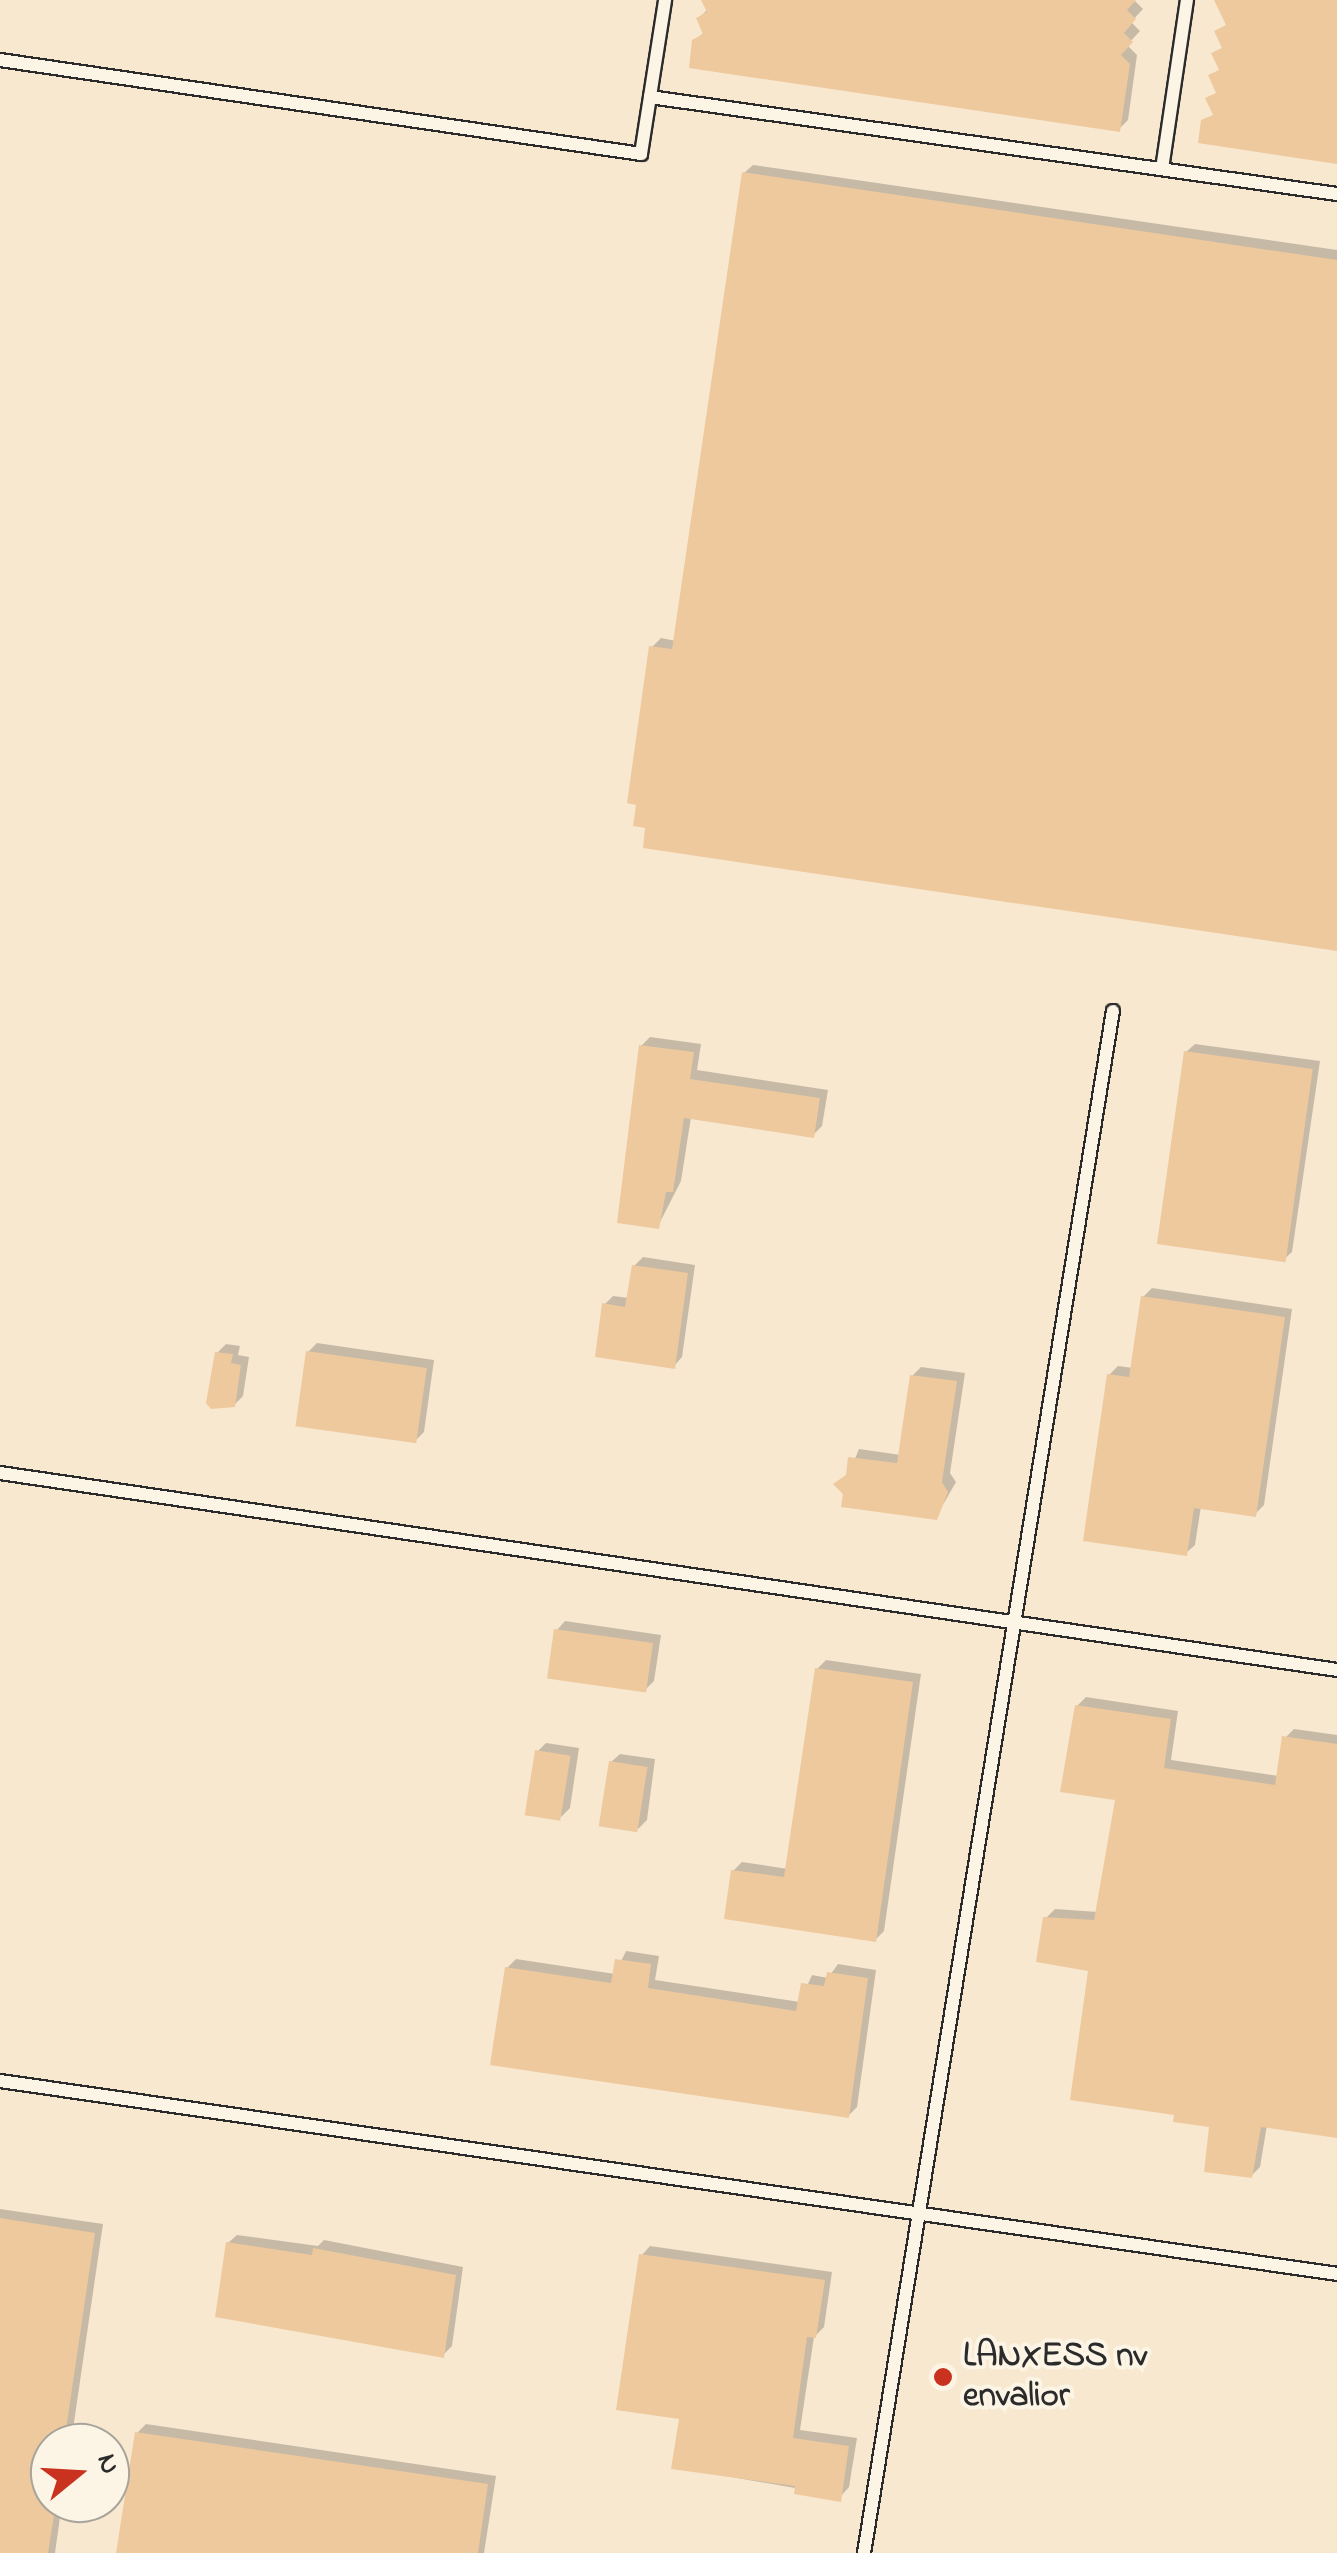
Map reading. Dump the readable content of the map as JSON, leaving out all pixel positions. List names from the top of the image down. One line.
{"places":["LANXESS nv envalior"],"north":"right"}
